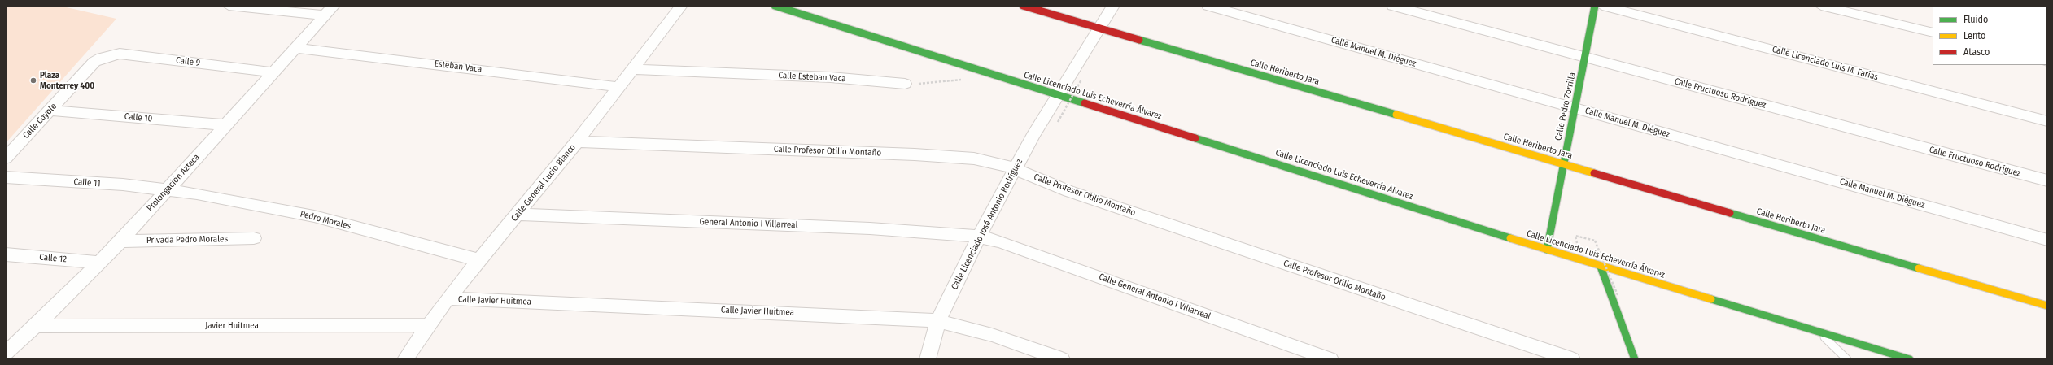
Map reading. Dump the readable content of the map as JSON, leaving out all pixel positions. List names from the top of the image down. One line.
{"streets":{"street":["Calle Manuel M. Diéguez","Calle 9","Calle Licenciado Luis M. Farías","Esteban Vaca","Calle Heriberto Jara","Calle Esteban Vaca","Calle Fructuoso Rodríguez","Calle Licenciado Luis Echeverría Álvarez","Calle Pedro Zorrilla","Calle 10","Calle Coyole","Calle Profesor Otilio Montaño","Calle 11","Prolongación Azteca","Calle General Lucio Blanco","Pedro Morales","General Antonio I Villarreal","Calle Licenciado José Antonio Rodríguez","Privada Pedro Morales","Calle 12","Calle General Antonio I Villarreal","Calle Javier Huitmea","Javier Huitmea"]},"crossings":[["Calle Manuel M. Diéguez","Calle Pedro Zorrilla"],["Calle 9","Calle Coyole"],["Calle 9","Prolongación Azteca"],["Esteban Vaca","Prolongación Azteca"],["Esteban Vaca","Calle General Lucio Blanco"],["Calle Heriberto Jara","Calle Pedro Zorrilla"],["Calle Heriberto Jara","Calle Licenciado José Antonio Rodríguez"],["Calle Esteban Vaca","Calle General Lucio Blanco"],["Calle Fructuoso Rodríguez","Calle Pedro Zorrilla"],["Calle Licenciado Luis Echeverría Álvarez","Calle Pedro Zorrilla"],["Calle Licenciado Luis Echeverría Álvarez","Calle Licenciado José Antonio Rodríguez"],["Calle 10","Calle Coyole"],["Calle 10","Prolongación Azteca"],["Calle Profesor Otilio Montaño","Calle General Lucio Blanco"],["Calle Profesor Otilio Montaño","Calle Licenciado José Antonio Rodríguez"],["Calle 11","Prolongación Azteca"],["Calle 11","Pedro Morales"],["Prolongación Azteca","Pedro Morales"],["Prolongación Azteca","Privada Pedro Morales"],["Prolongación Azteca","Calle 12"],["Prolongación Azteca","Javier Huitmea"],["Calle General Lucio Blanco","Pedro Morales"],["Calle General Lucio Blanco","General Antonio I Villarreal"],["Calle General Lucio Blanco","Calle Javier Huitmea"],["Calle General Lucio Blanco","Javier Huitmea"],["General Antonio I Villarreal","Calle Licenciado José Antonio Rodríguez"],["General Antonio I Villarreal","Calle General Antonio I Villarreal"],["Calle Licenciado José Antonio Rodríguez","Calle General Antonio I Villarreal"],["Calle Licenciado José Antonio Rodríguez","Calle Javier Huitmea"]],"places":["Plaza Monterrey 400"],"legend":["Fluido","Lento","Atasco"]}
